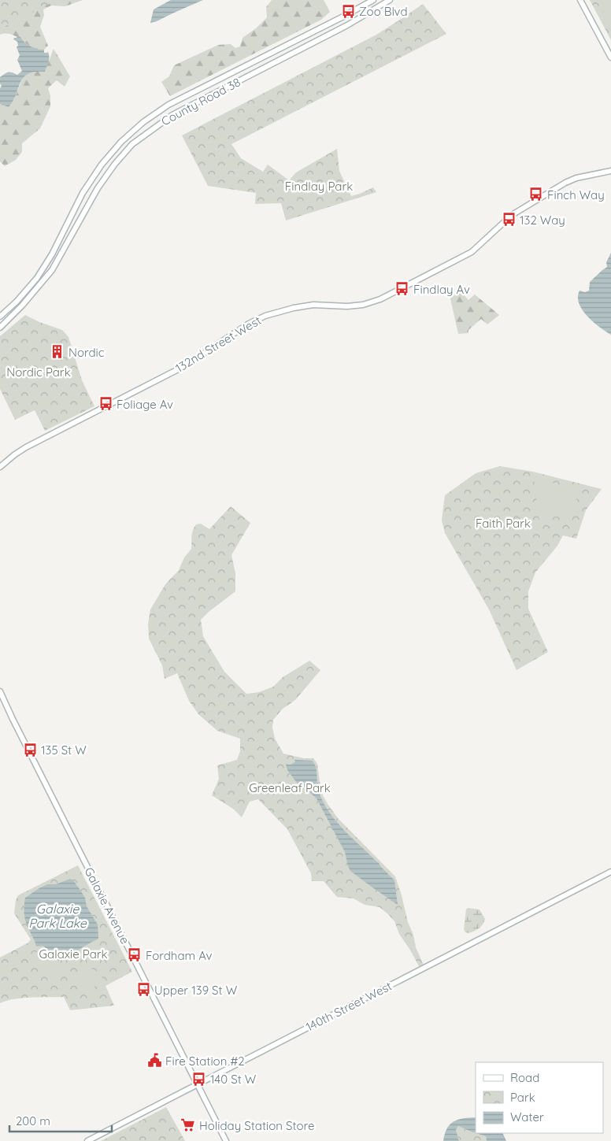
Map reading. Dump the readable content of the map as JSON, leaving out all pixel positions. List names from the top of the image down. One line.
{"streets":{"street":["County Road 38","132nd Street West","Galaxie Avenue","140th Street West"]},"crossings":[["Galaxie Avenue","140th Street West"]],"water":["Galaxie Park Lake"],"parks":["Findlay Park","Nordic Park","Faith Park","Greenleaf Park","Galaxie Park"],"places":{"bus stop":["Zoo Blvd","Finch Way","132 Way","Findlay Av","Foliage Av","135 St W","Fordham Av","Upper 139 St W","140 St W"],"building":["Nordic"],"public building":["Fire Station #2"],"supermarket":["Holiday Station Store"]},"legend":["Road","Park","Water"],"scale_bar":"200 m"}
